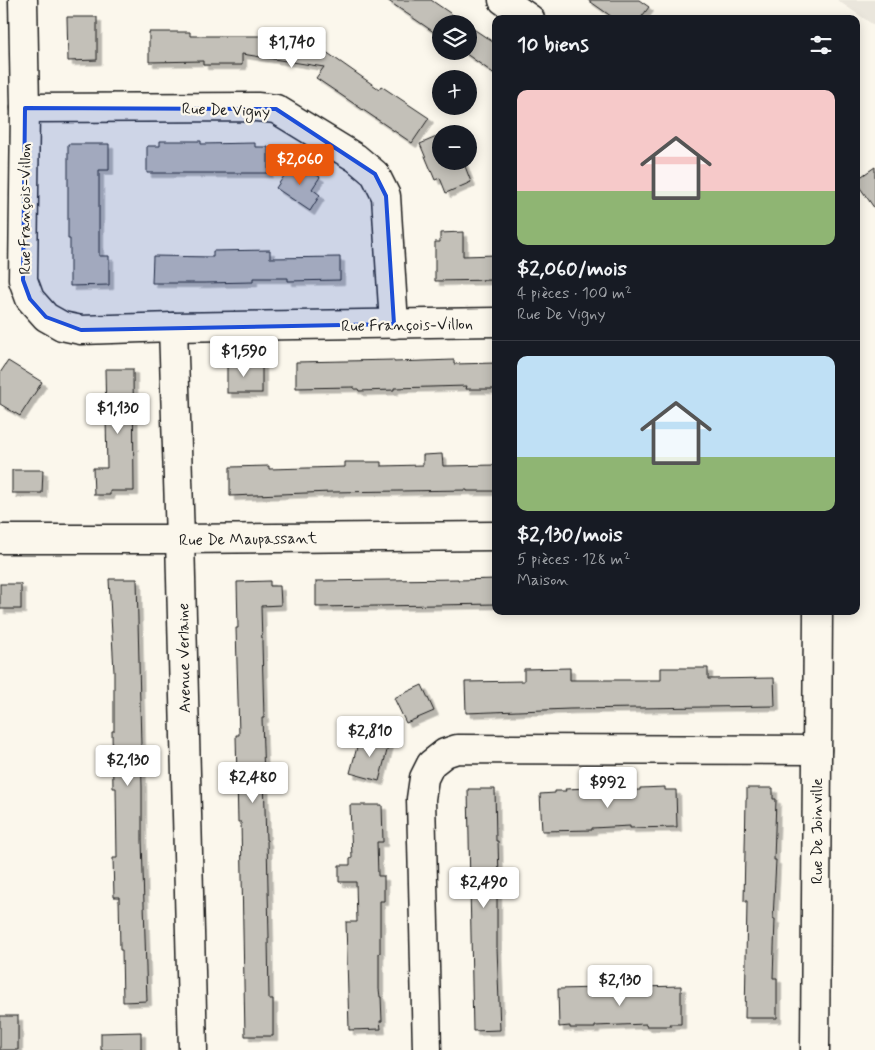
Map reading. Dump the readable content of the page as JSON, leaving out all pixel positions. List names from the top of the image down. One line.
{"streets":{"street":["Rue De Vigny","Rue François-Villon","Rue De Maupassant","Avenue Verlaine","Rue De Joinville"]},"crossings":[["Rue De Vigny","Rue François-Villon"],["Rue François-Villon","Avenue Verlaine"],["Rue De Maupassant","Avenue Verlaine"]],"page":{"map_buttons":["+","−"],"heading":"10 biens","price":["$1,740","$2,060","$1,590","$1,130","$2,810","$2,130","$2,480","$992","$2,490","$2,130"],"list":[{"name":"$2,060/mois","note":"4 pièces · 100 m² · Rue De Vigny"},{"name":"$2,130/mois","note":"5 pièces · 128 m² · Maison"}]}}
